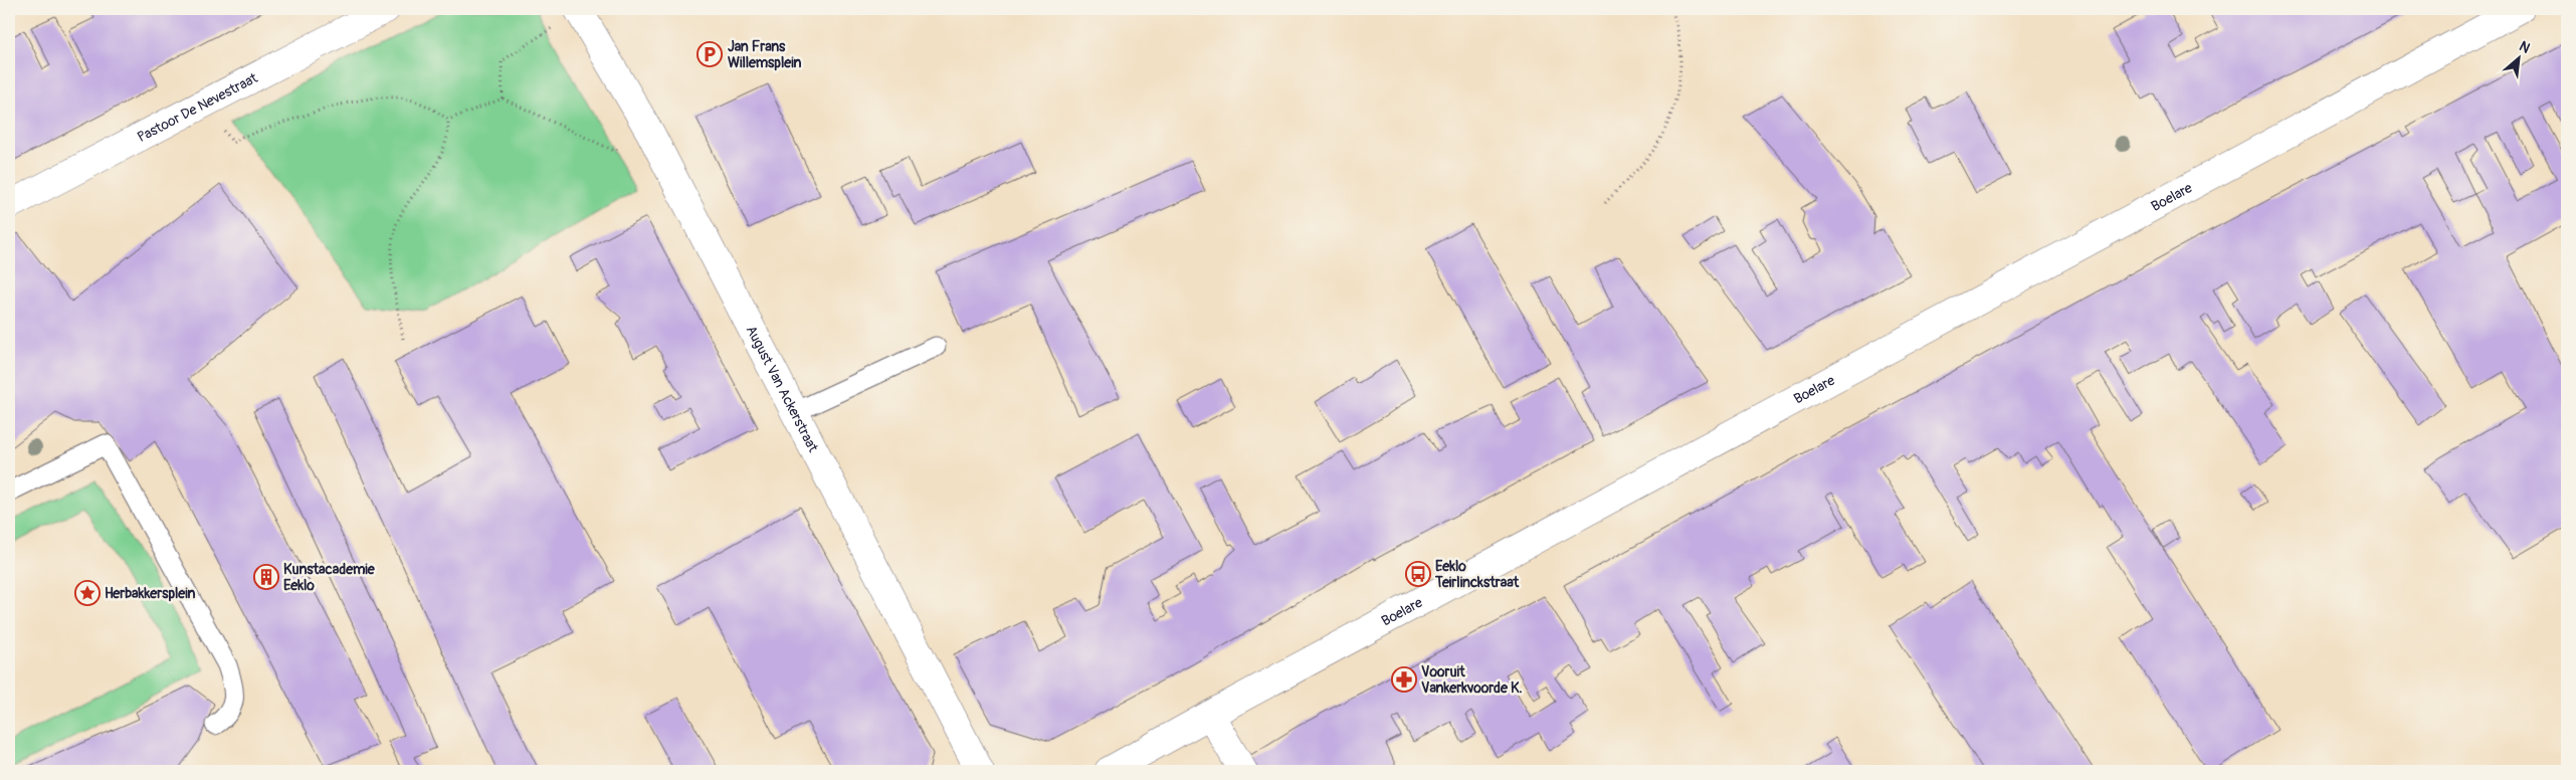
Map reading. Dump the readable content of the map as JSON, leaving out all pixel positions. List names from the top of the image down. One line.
{"streets":{"main road":["Pastoor De Nevestraat","Boelare","August Van Ackerstraat"]},"places":{"parking":["Jan Frans Willemsplein"],"bus stop":["Eeklo Teirlinckstraat"],"building":["Kunstacademie Eeklo"],"place":["Herbakkersplein"],"pharmacy":["Vooruit Vankerkvoorde K."]},"north":"top right"}
